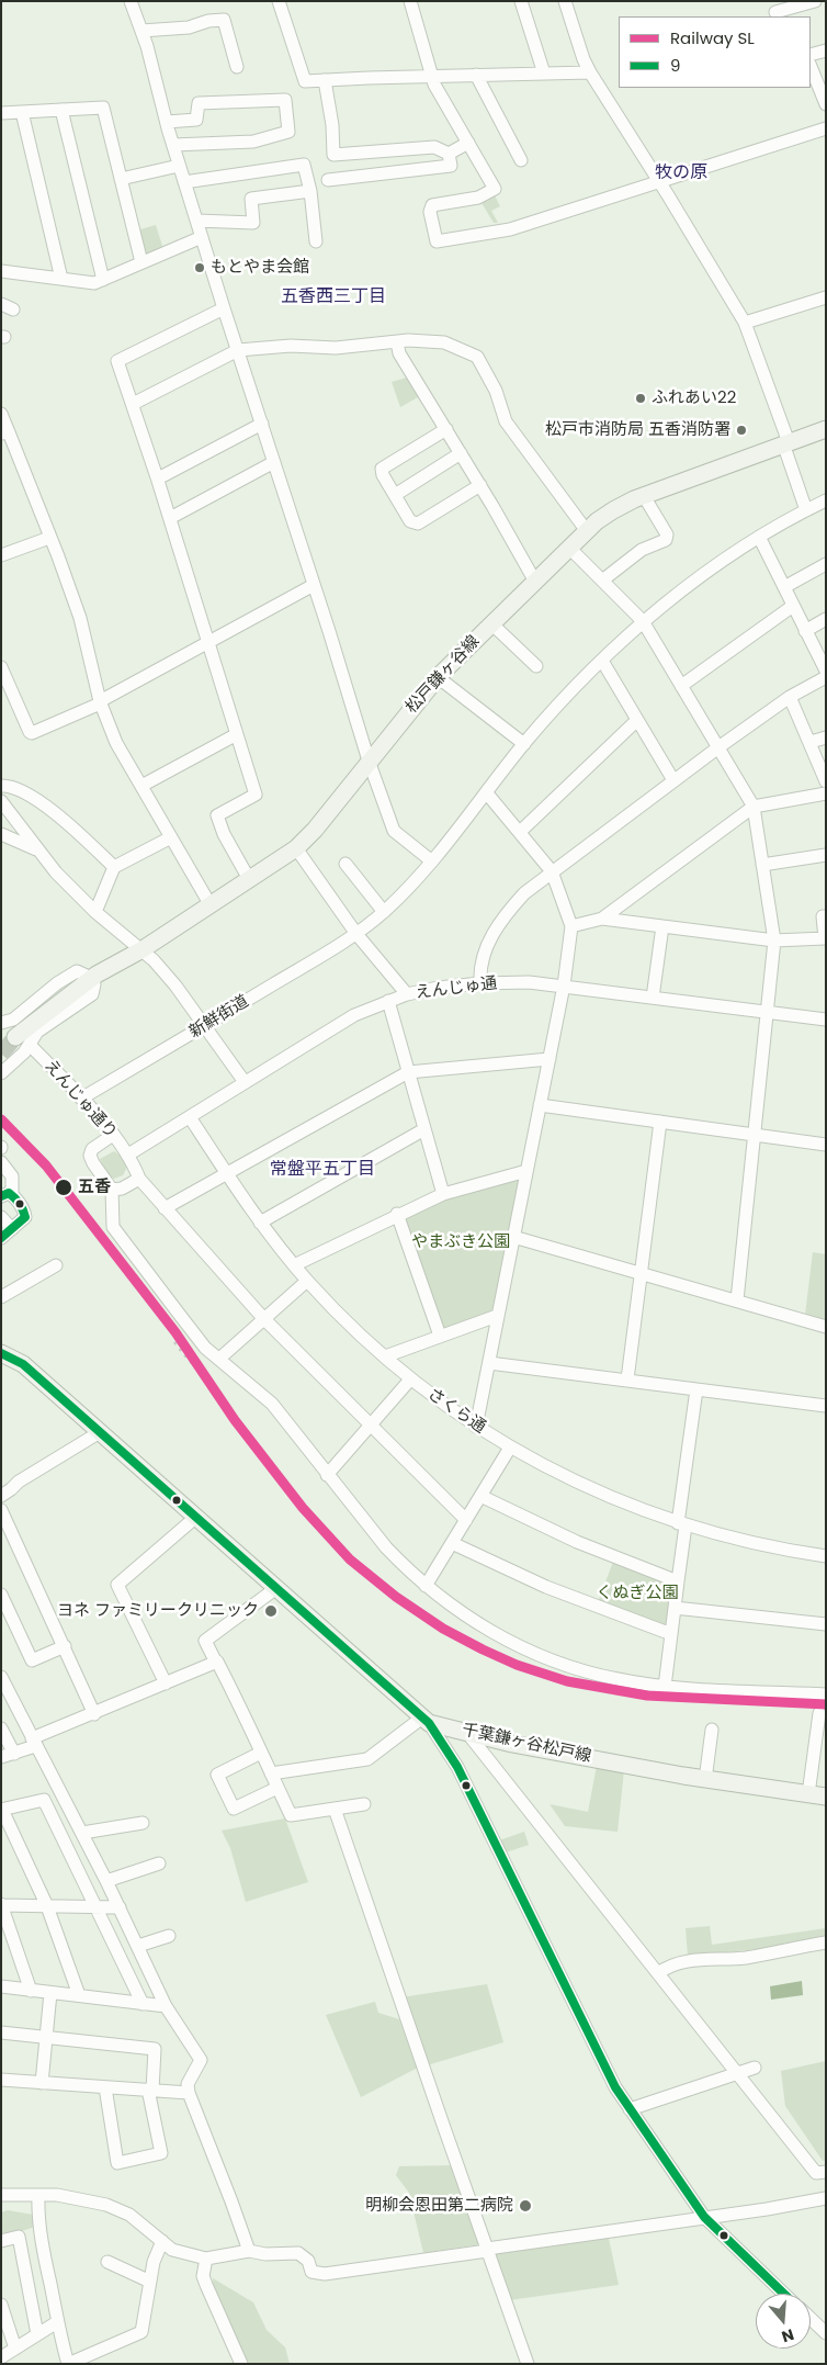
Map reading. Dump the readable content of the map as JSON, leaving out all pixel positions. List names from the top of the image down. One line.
{"streets":{"main road":["松戸鎌ヶ谷線","千葉鎌ヶ谷松戸線"],"street":["えんじゅ通","新鮮街道","えんじゅ通り","さくら通"]},"crossings":[["松戸鎌ヶ谷線","えんじゅ通り"],["えんじゅ通","えんじゅ通り"],["えんじゅ通","さくら通"],["新鮮街道","えんじゅ通り"]],"districts":["牧の原","五香西三丁目","常盤平五丁目"],"parks":["やまぶき公園","くぬぎ公園"],"places":["もとやま会館","ふれあい22","松戸市消防局 五香消防署","五香","ヨネ ファミリークリニック","明柳会恩田第二病院"],"lines":["rail line SL","transit line 9"],"legend":["Railway SL","9"],"north":"bottom"}
